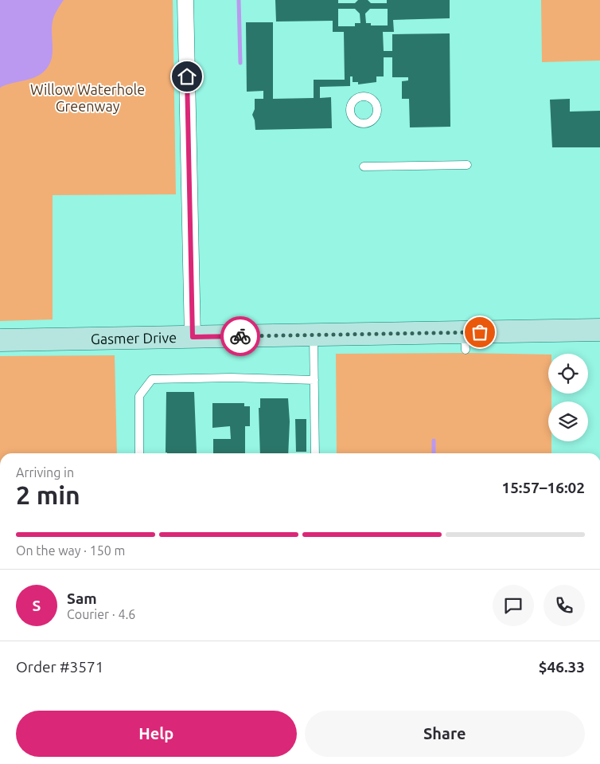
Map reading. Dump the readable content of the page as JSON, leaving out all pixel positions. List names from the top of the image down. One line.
{"streets":{"street":["Gasmer Drive"]},"parks":["Willow Waterhole Greenway"],"page":{"heading":["2 min","Arriving in","15:57–16:02"],"panel":["Sam","Courier · 4.6","Order #3571","$46.33"],"bar":"On the way · 150 m","round":"S","buttons":["Help","Share"]}}
